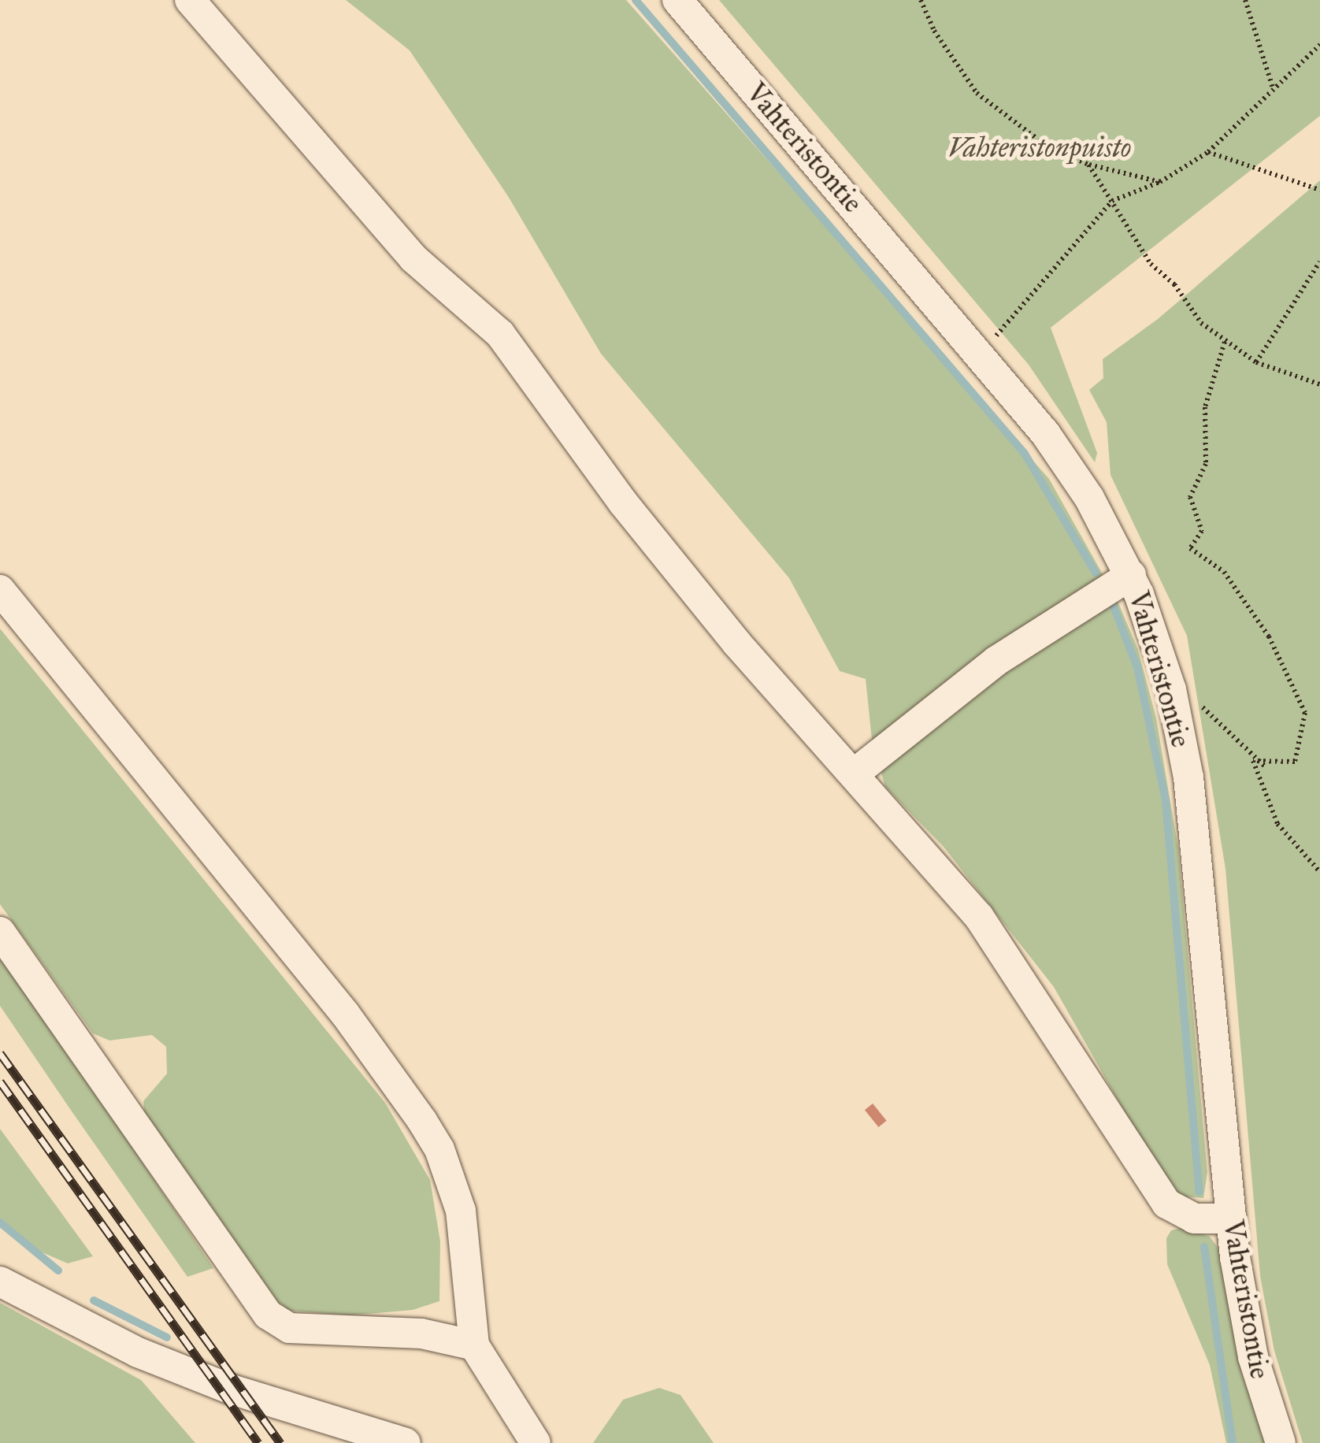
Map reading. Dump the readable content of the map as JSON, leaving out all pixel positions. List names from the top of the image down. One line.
{"streets":{"street":["Vahteristontie"]},"parks":["Vahteristonpuisto"]}
